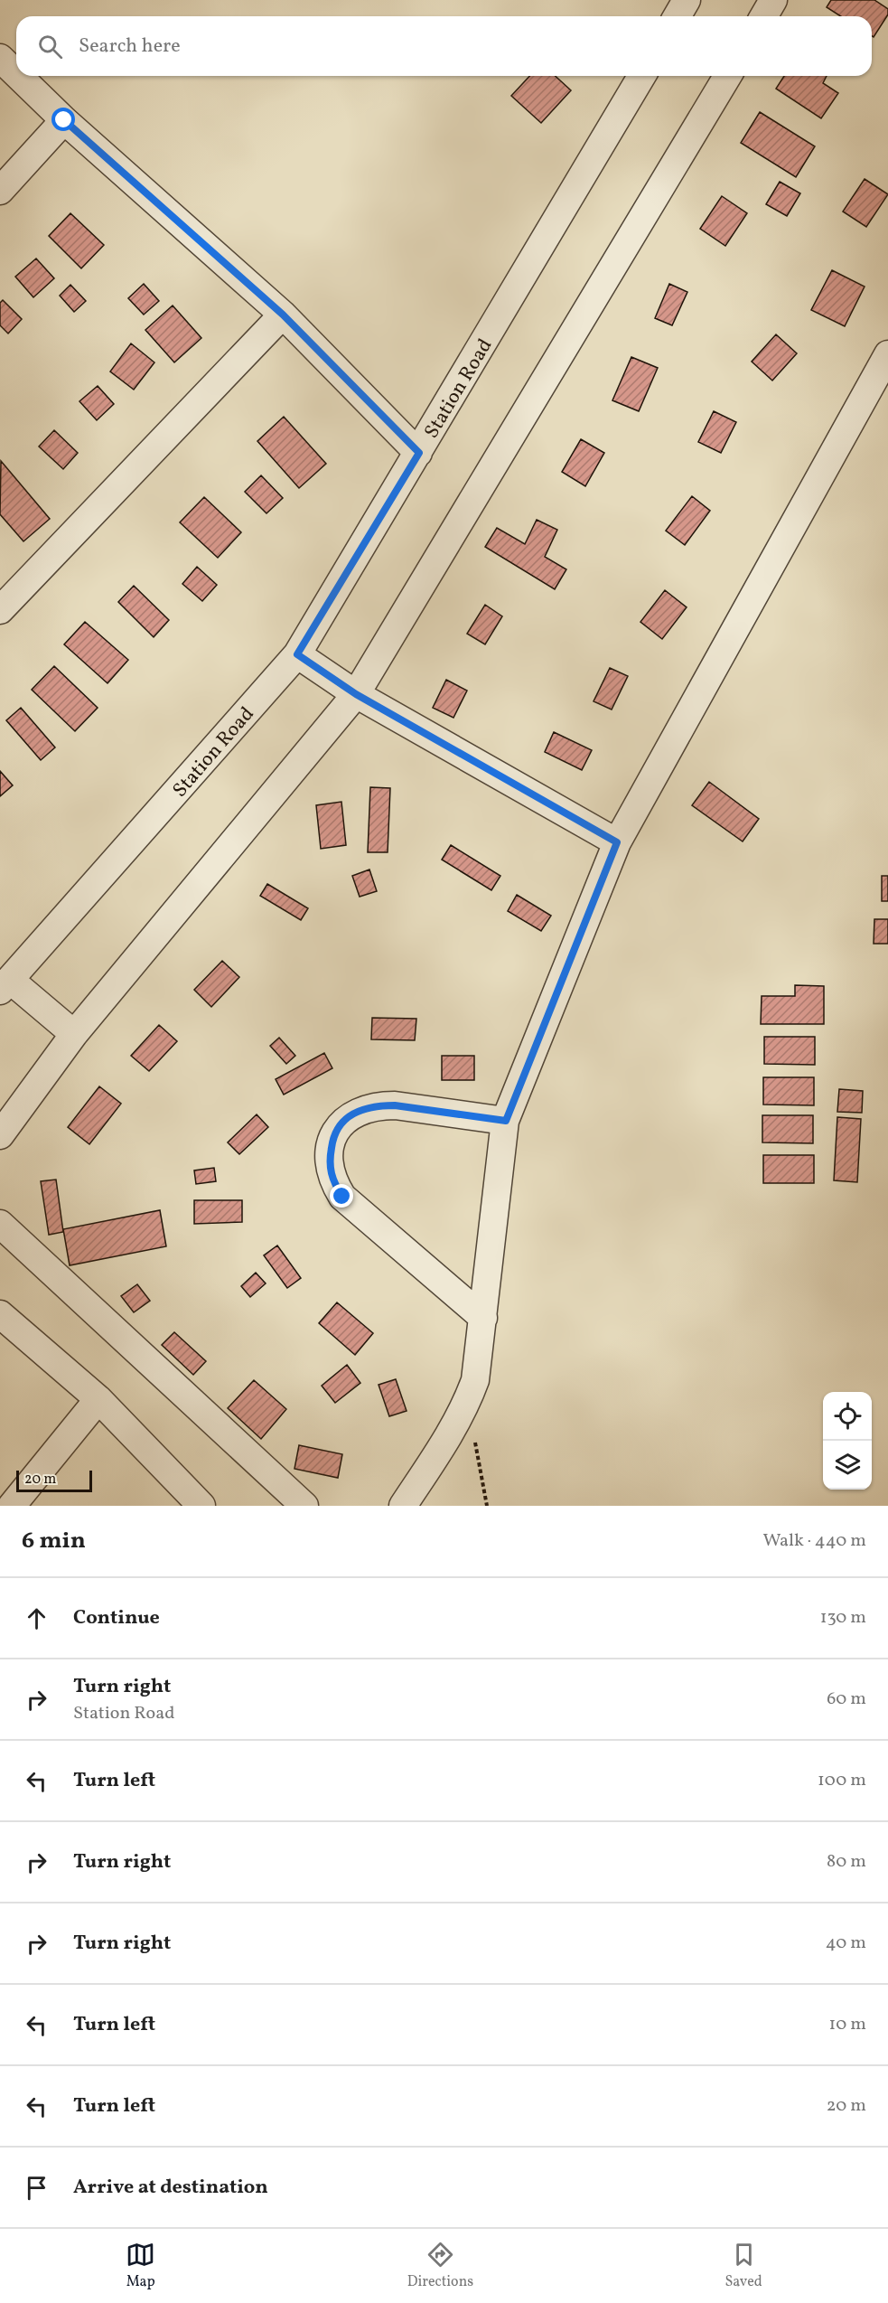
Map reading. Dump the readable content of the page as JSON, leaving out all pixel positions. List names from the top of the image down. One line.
{"streets":{"street":["Station Road"]},"scale_bar":"20 m","page":{"search":"Search here","scale":"20 m","heading":["6 min","Walk · 440 m"],"list":[["Continue","130 m"],["Turn right","Station Road","60 m"],["Turn left","100 m"],["Turn right","80 m"],["Turn right","40 m"],["Turn left","10 m"],["Turn left","20 m"],"Arrive at destination"],"nav":["Map","Directions","Saved"]}}
